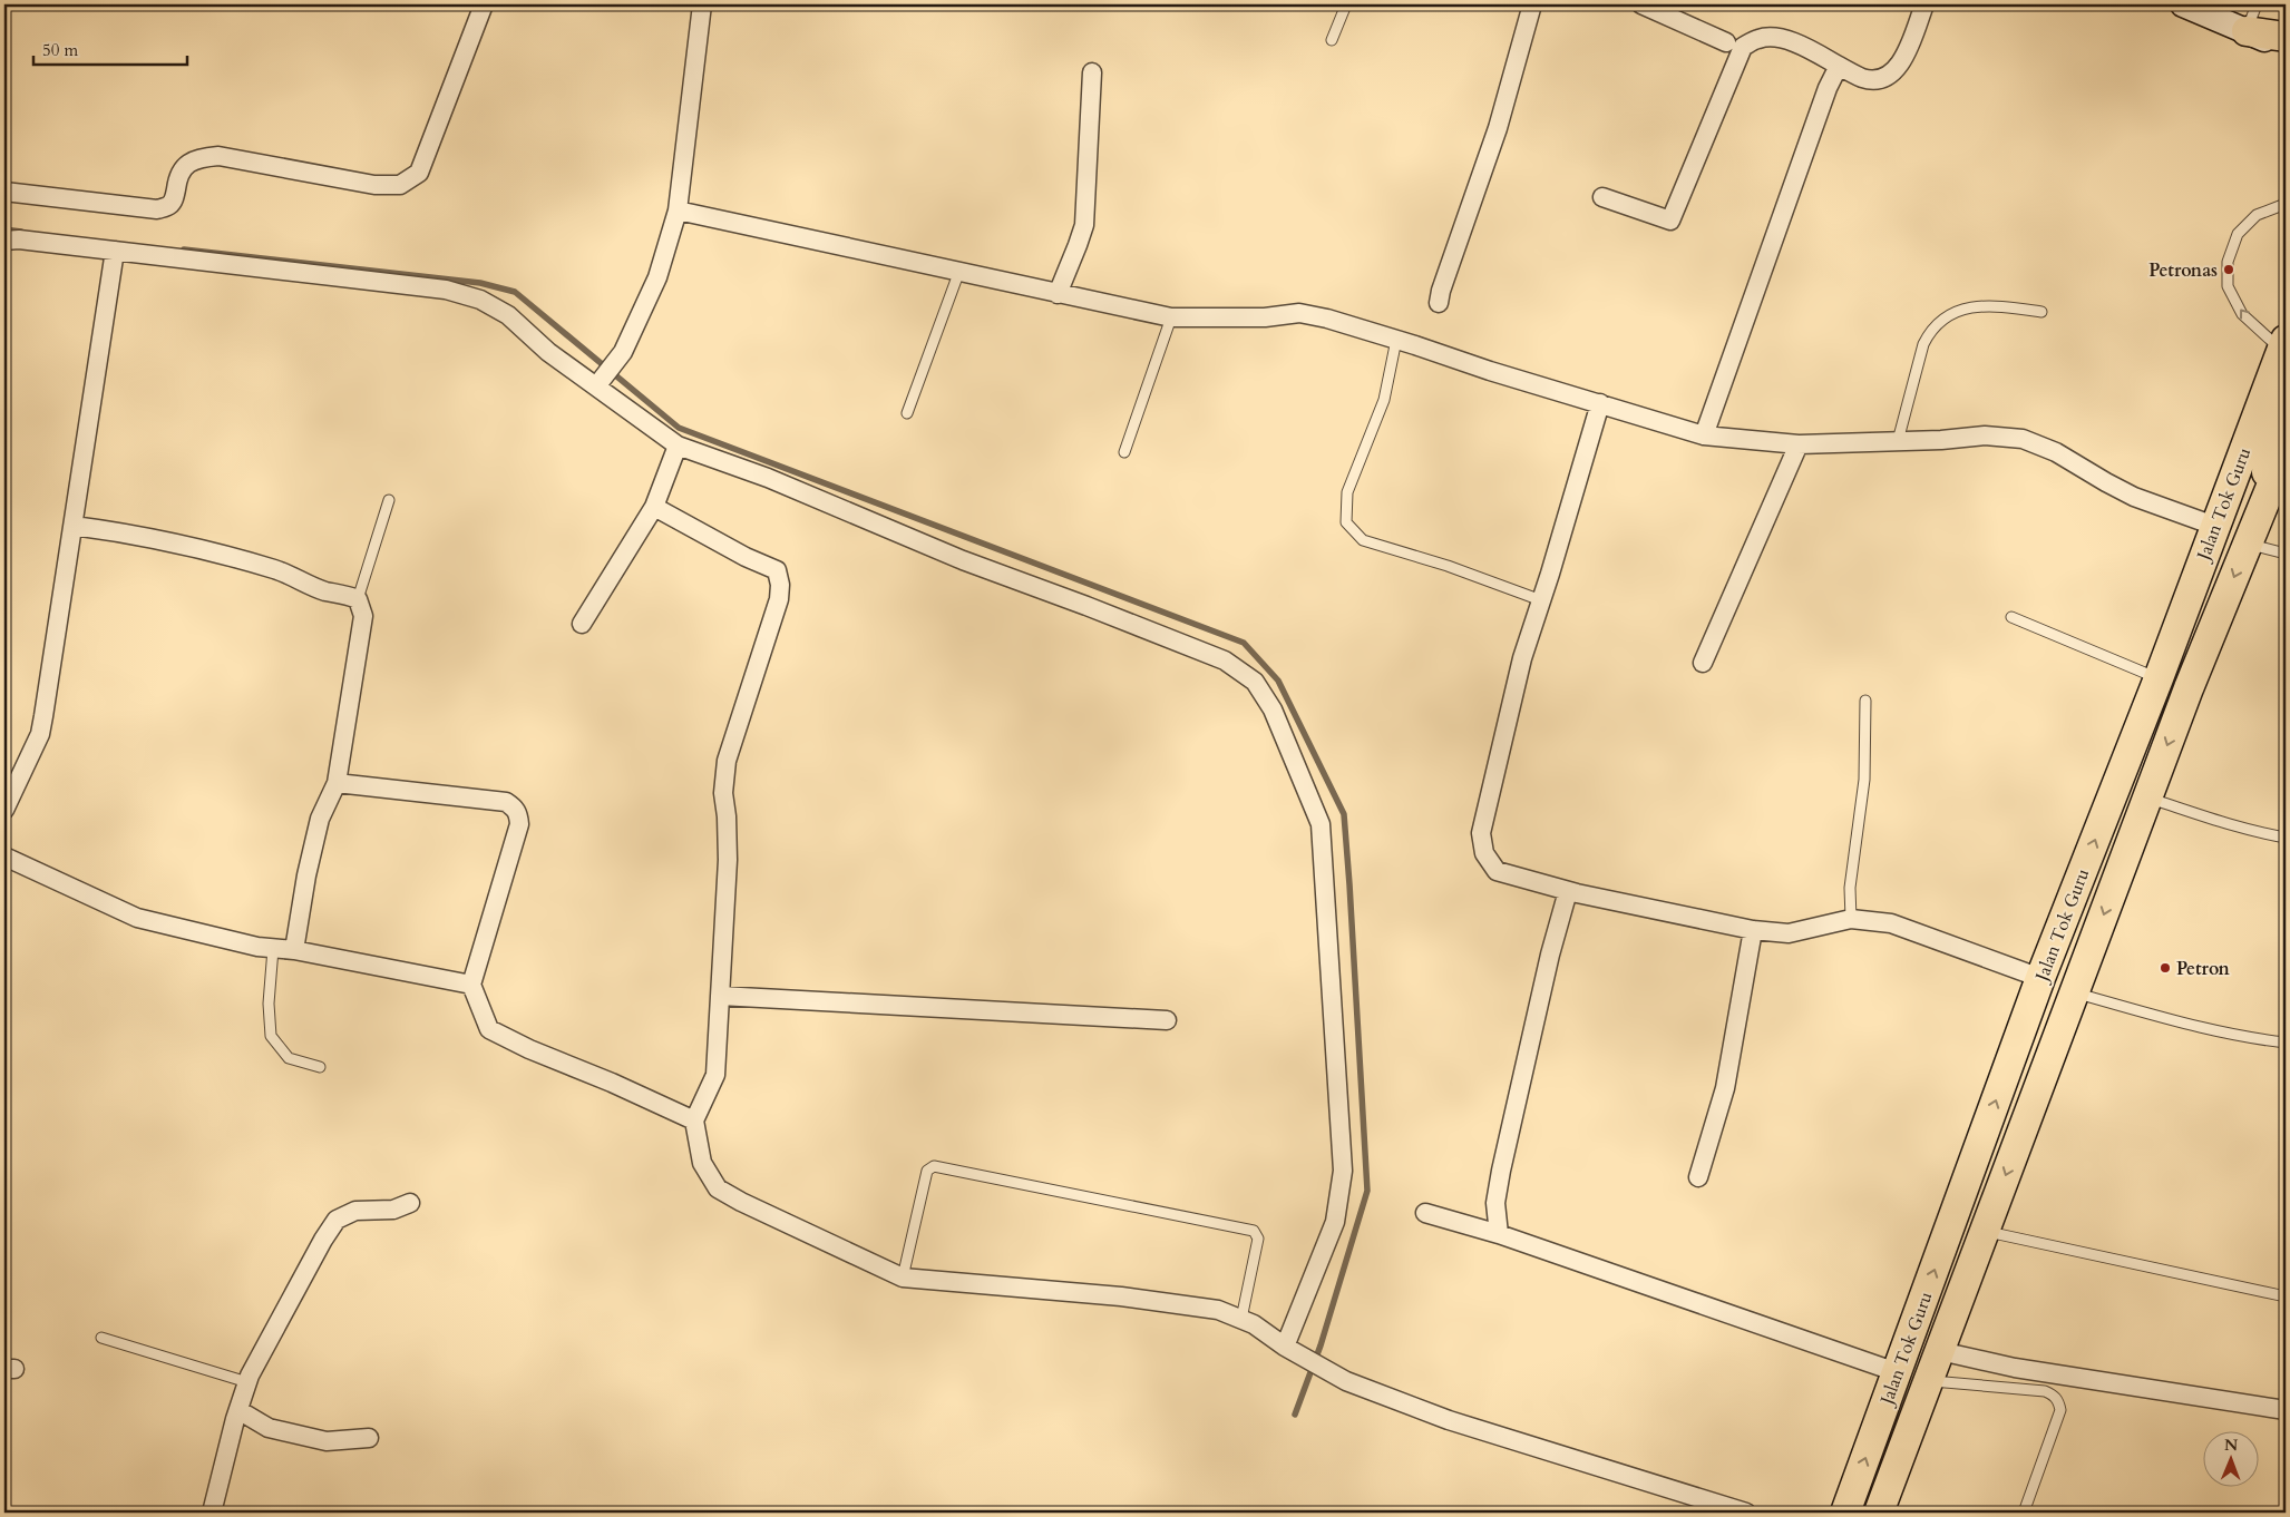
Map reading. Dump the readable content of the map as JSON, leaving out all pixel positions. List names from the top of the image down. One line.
{"streets":{"main road":["Jalan Tok Guru"]},"places":["Petronas","Petron"],"scale_bar":"50 m","north":"top"}
